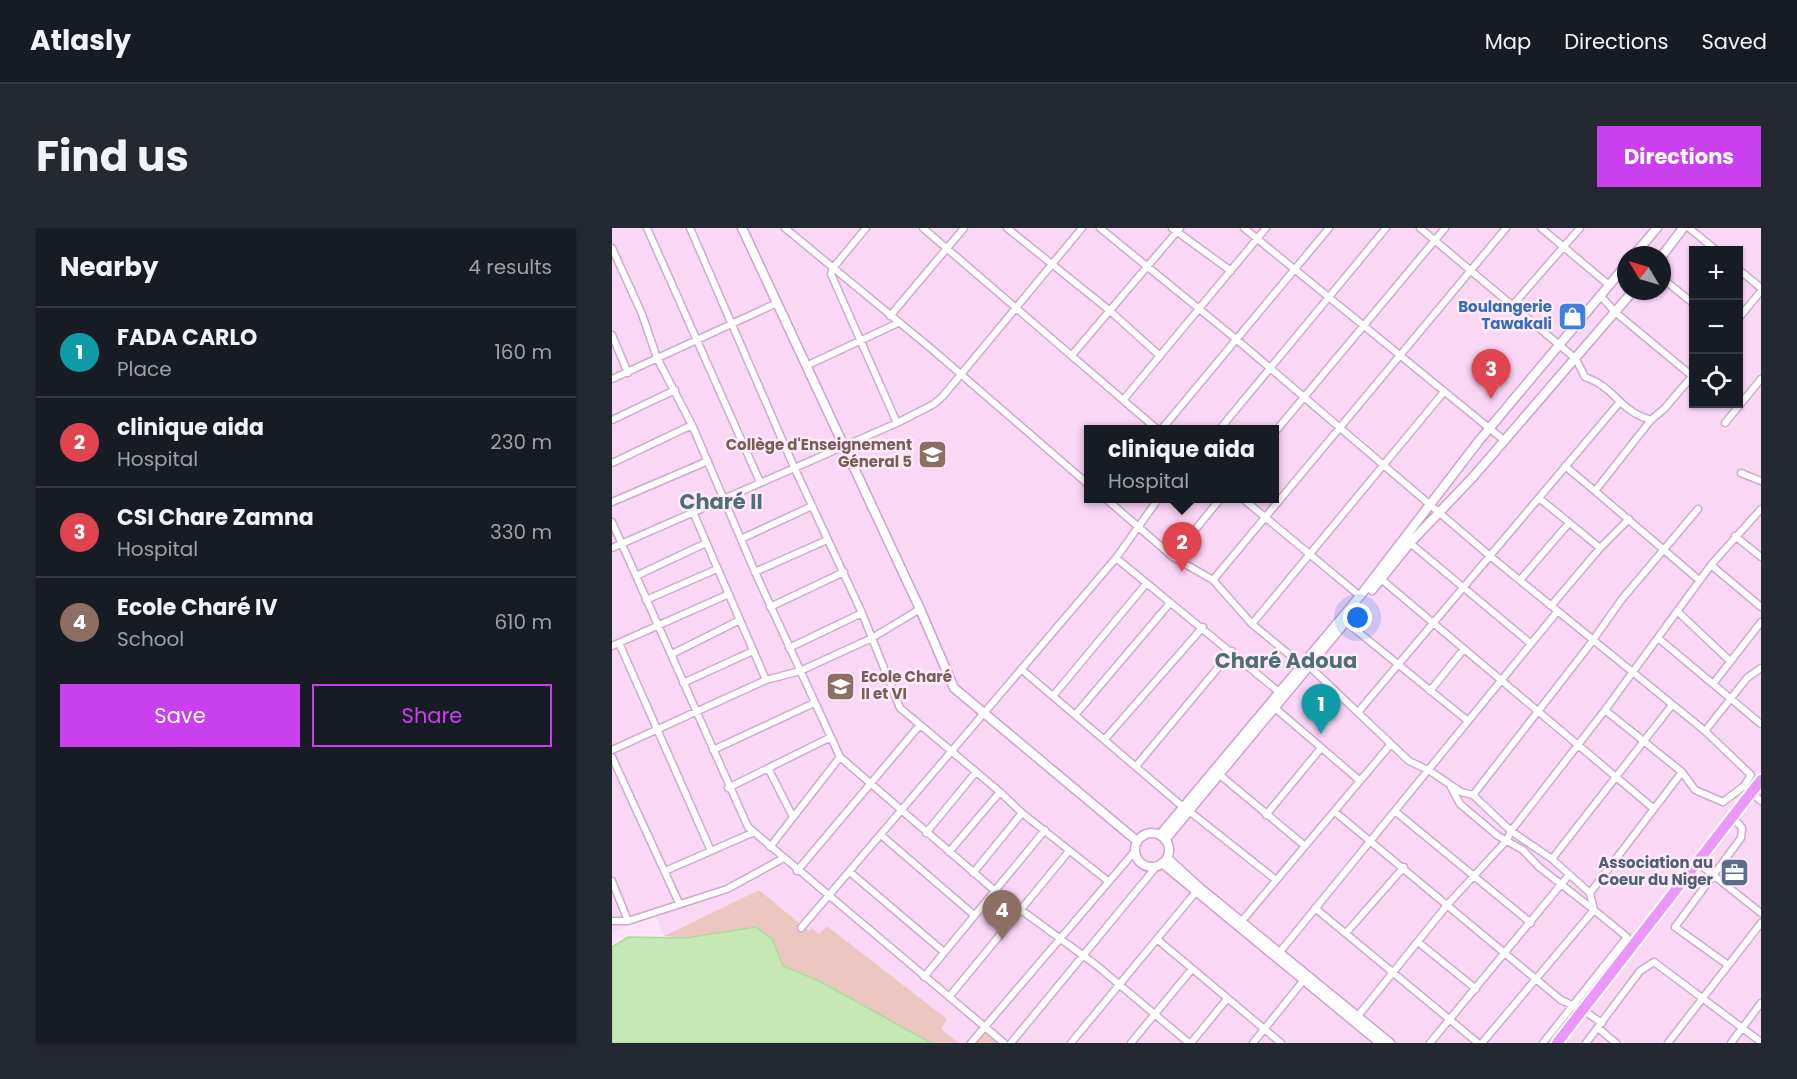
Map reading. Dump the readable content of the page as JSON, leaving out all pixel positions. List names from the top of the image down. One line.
{"districts":["Charé II","Charé Adoua"],"places":{"shop":["Boulangerie Tawakali"],"school or university":["Collège d'Enseignement Géneral 5","Ecole Charé II et VI"],"office":["Association au Coeur du Niger"]},"north":"top left","page":{"header":"Atlasly","nav":["Map","Directions","Saved"],"title":"Find us","buttons":["Directions",["Save","Share"]],"heading":["Nearby","4 results"],"map_buttons":["+","−"],"list":[{"mark":"1","name":"FADA CARLO","note":"Place","value":"160 m"},{"mark":"2","name":"clinique aida","note":"Hospital","value":"230 m"},{"mark":"3","name":"CSI Chare Zamna","note":"Hospital","value":"330 m"},{"mark":"4","name":"Ecole Charé IV","note":"School","value":"610 m"}],"pins":["3","2","1","4"],"popup":["clinique aida","Hospital"]}}
